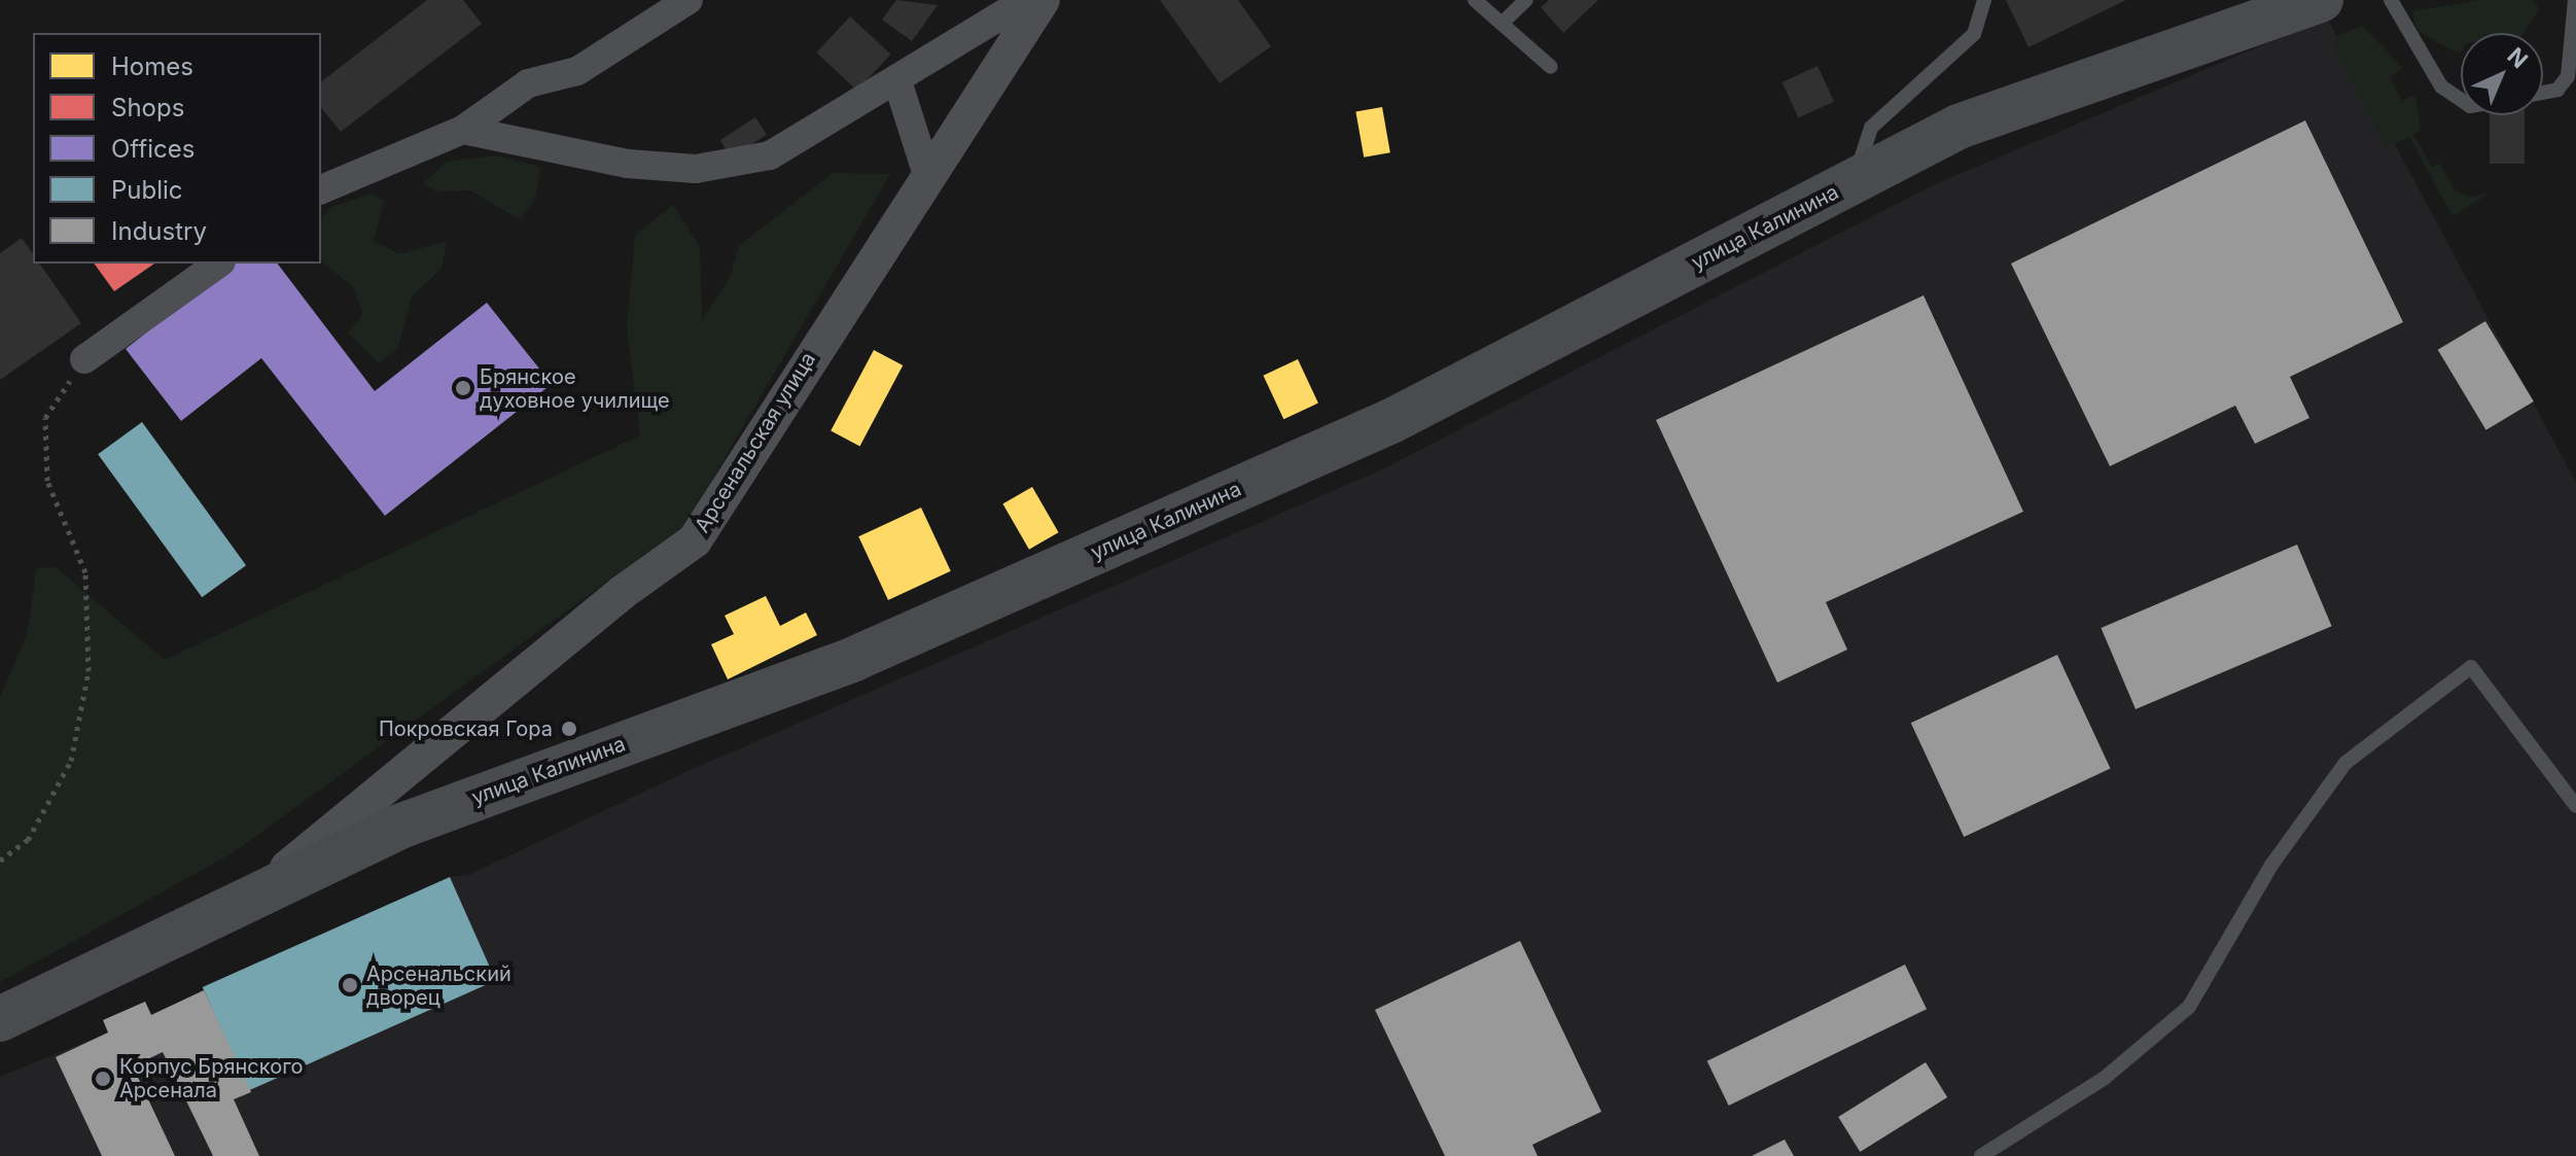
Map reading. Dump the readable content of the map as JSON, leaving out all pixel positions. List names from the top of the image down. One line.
{"streets":{"main road":["улица Калинина"],"street":["Арсенальская улица"]},"crossings":[["улица Калинина","Арсенальская улица"]],"places":["Брянское духовное училище","Покровская Гора","Арсенальский дворец","Корпус Брянского Арсенала"],"legend":["Homes","Shops","Offices","Public","Industry"],"north":"top right"}
